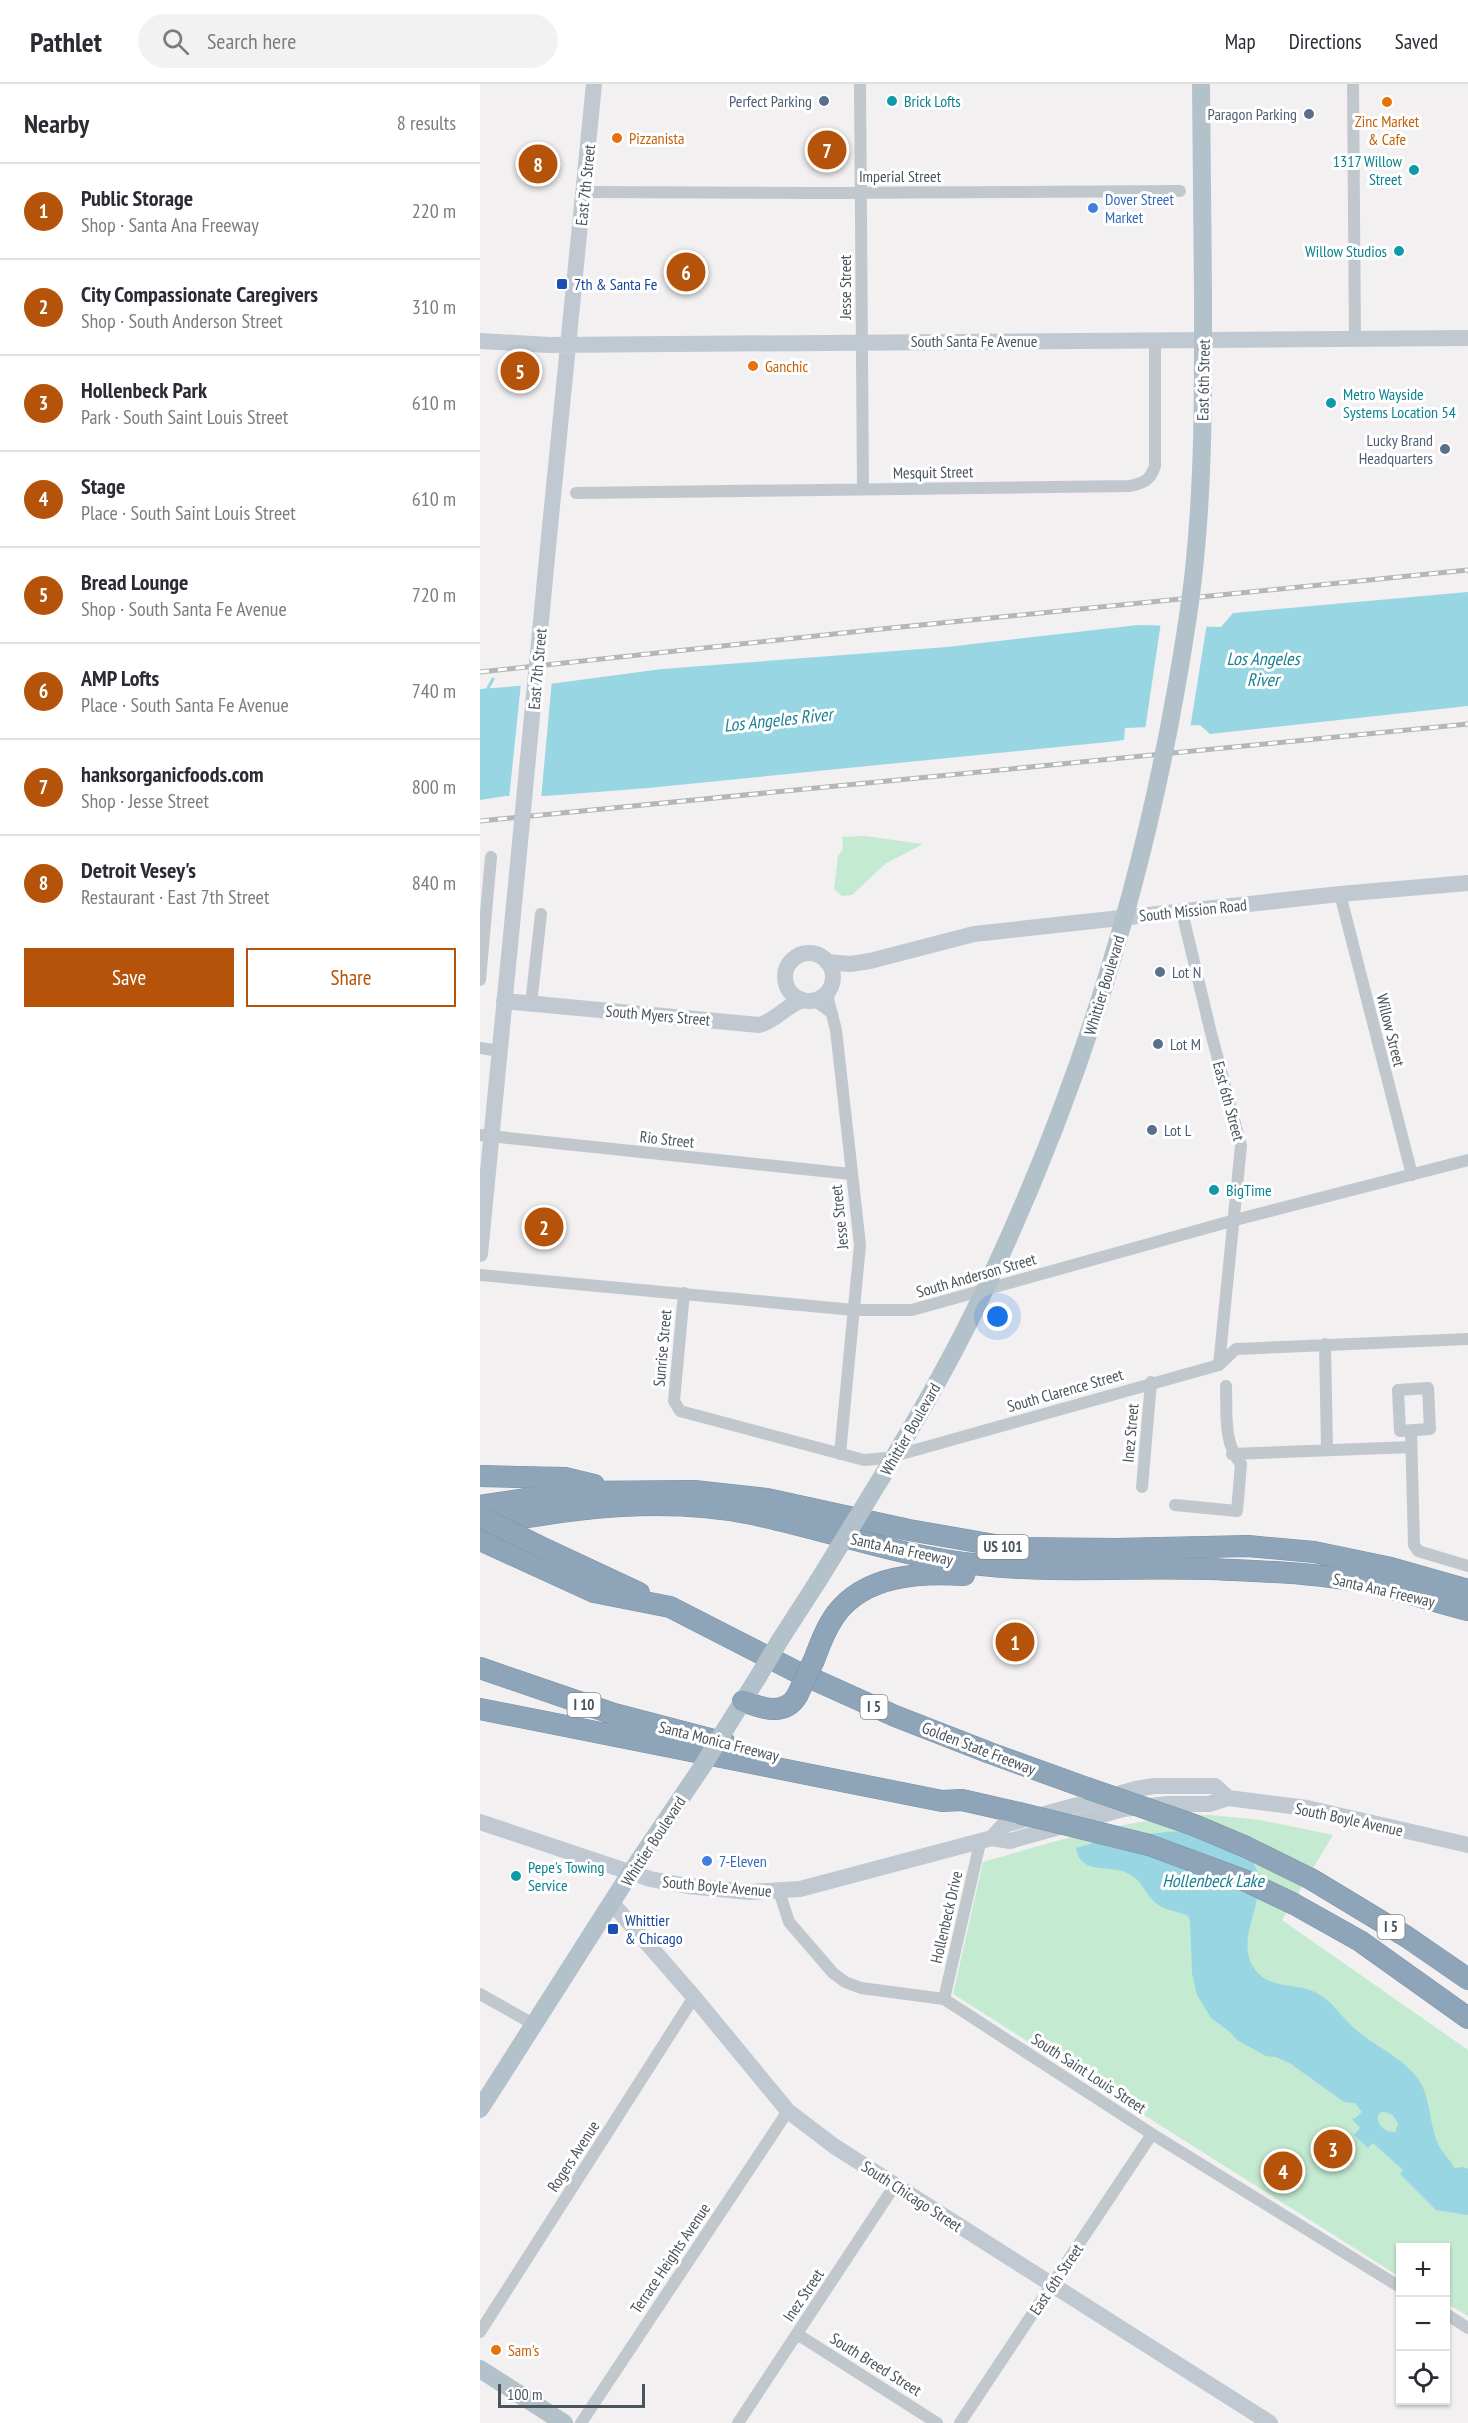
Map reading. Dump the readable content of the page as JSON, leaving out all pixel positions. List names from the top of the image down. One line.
{"streets":{"highway":["US 101","Santa Ana Freeway","I 10","I 5","Santa Monica Freeway","Golden State Freeway"],"main road":["East 6th Street","Whittier Boulevard"],"street":["Imperial Street","East 7th Street","Jesse Street","South Santa Fe Avenue","Mesquit Street","South Mission Road","South Myers Street","Willow Street","Rio Street","South Anderson Street","Sunrise Street","South Clarence Street","Inez Street","South Boyle Avenue","Hollenbeck Drive","South Saint Louis Street","Rogers Avenue","South Chicago Street","Terrace Heights Avenue","South Breed Street"]},"crossings":[["Imperial Street","East 7th Street"],["Imperial Street","Jesse Street"],["East 7th Street","South Santa Fe Avenue"],["East 7th Street","South Myers Street"],["East 7th Street","Rio Street"],["Jesse Street","South Santa Fe Avenue"],["Jesse Street","Mesquit Street"],["Jesse Street","South Mission Road"],["Jesse Street","South Myers Street"],["Jesse Street","Rio Street"],["Jesse Street","South Anderson Street"],["Jesse Street","South Clarence Street"],["South Santa Fe Avenue","Mesquit Street"],["East 6th Street","South Mission Road"],["East 6th Street","Whittier Boulevard"],["East 6th Street","South Anderson Street"],["East 6th Street","South Clarence Street"],["East 6th Street","South Saint Louis Street"],["East 6th Street","South Chicago Street"],["South Mission Road","South Myers Street"],["South Mission Road","Willow Street"],["Whittier Boulevard","South Boyle Avenue"],["Whittier Boulevard","South Chicago Street"],["Willow Street","South Anderson Street"],["South Anderson Street","Sunrise Street"],["Sunrise Street","South Clarence Street"],["South Clarence Street","Inez Street"],["Inez Street","South Chicago Street"],["Inez Street","South Breed Street"],["I 5","Santa Monica Freeway"],["South Boyle Avenue","Hollenbeck Drive"],["South Boyle Avenue","South Saint Louis Street"],["Hollenbeck Drive","South Saint Louis Street"],["Rogers Avenue","South Chicago Street"],["South Chicago Street","Terrace Heights Avenue"]],"water":["Los Angeles River","Hollenbeck Lake"],"places":{"other":["Perfect Parking","Brick Lofts","Zinc Market & Cafe","Paragon Parking","Pizzanista","1317 Willow Street","Dover Street Market","Willow Studios","Ganchic","Metro Wayside Systems Location 54","Lucky Brand Headquarters","Lot N","Lot M","Lot L","BigTime","7-Eleven","Pepe's Towing Service","Sam's"],"transit":["7th & Santa Fe","Whittier & Chicago"]},"scale_bar":"100 m","page":{"header":"Pathlet","search":"Search here","nav":["Map","Directions","Saved"],"heading":["Nearby","8 results"],"pins":["7","8","6","5","2","1","3","4"],"list":[{"mark":"1","name":"Public Storage","note":"Shop · Santa Ana Freeway","value":"220 m"},{"mark":"2","name":"City Compassionate Caregivers","note":"Shop · South Anderson Street","value":"310 m"},{"mark":"3","name":"Hollenbeck Park","note":"Park · South Saint Louis Street","value":"610 m"},{"mark":"4","name":"Stage","note":"Place · South Saint Louis Street","value":"610 m"},{"mark":"5","name":"Bread Lounge","note":"Shop · South Santa Fe Avenue","value":"720 m"},{"mark":"6","name":"AMP Lofts","note":"Place · South Santa Fe Avenue","value":"740 m"},{"mark":"7","name":"hanksorganicfoods.com","note":"Shop · Jesse Street","value":"800 m"},{"mark":"8","name":"Detroit Vesey's","note":"Restaurant · East 7th Street","value":"840 m"}],"buttons":["Save","Share"],"map_buttons":["+","−"],"scale":"100 m"}}
